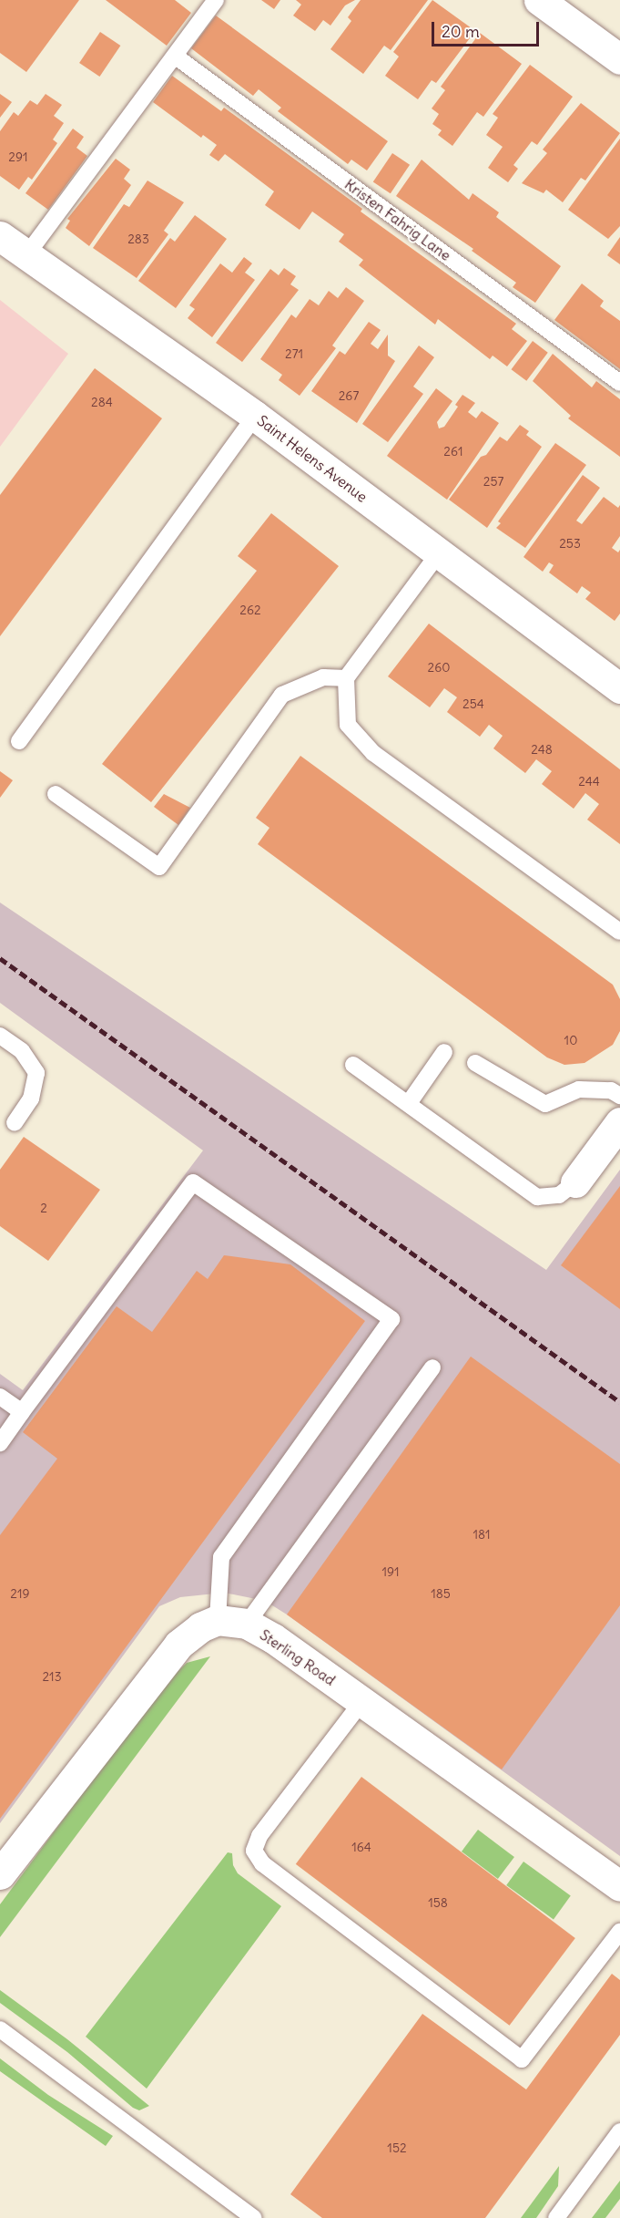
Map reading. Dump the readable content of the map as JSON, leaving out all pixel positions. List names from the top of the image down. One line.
{"streets":{"street":["Saint Helens Avenue","Sterling Road"],"lane":["Kristen Fahrig Lane"]},"house_numbers":["291","283","271","267","284","261","257","253","262","260","254","248","244","10","2","181","191","219","185","213","164","158","152"],"scale_bar":"20 m"}
